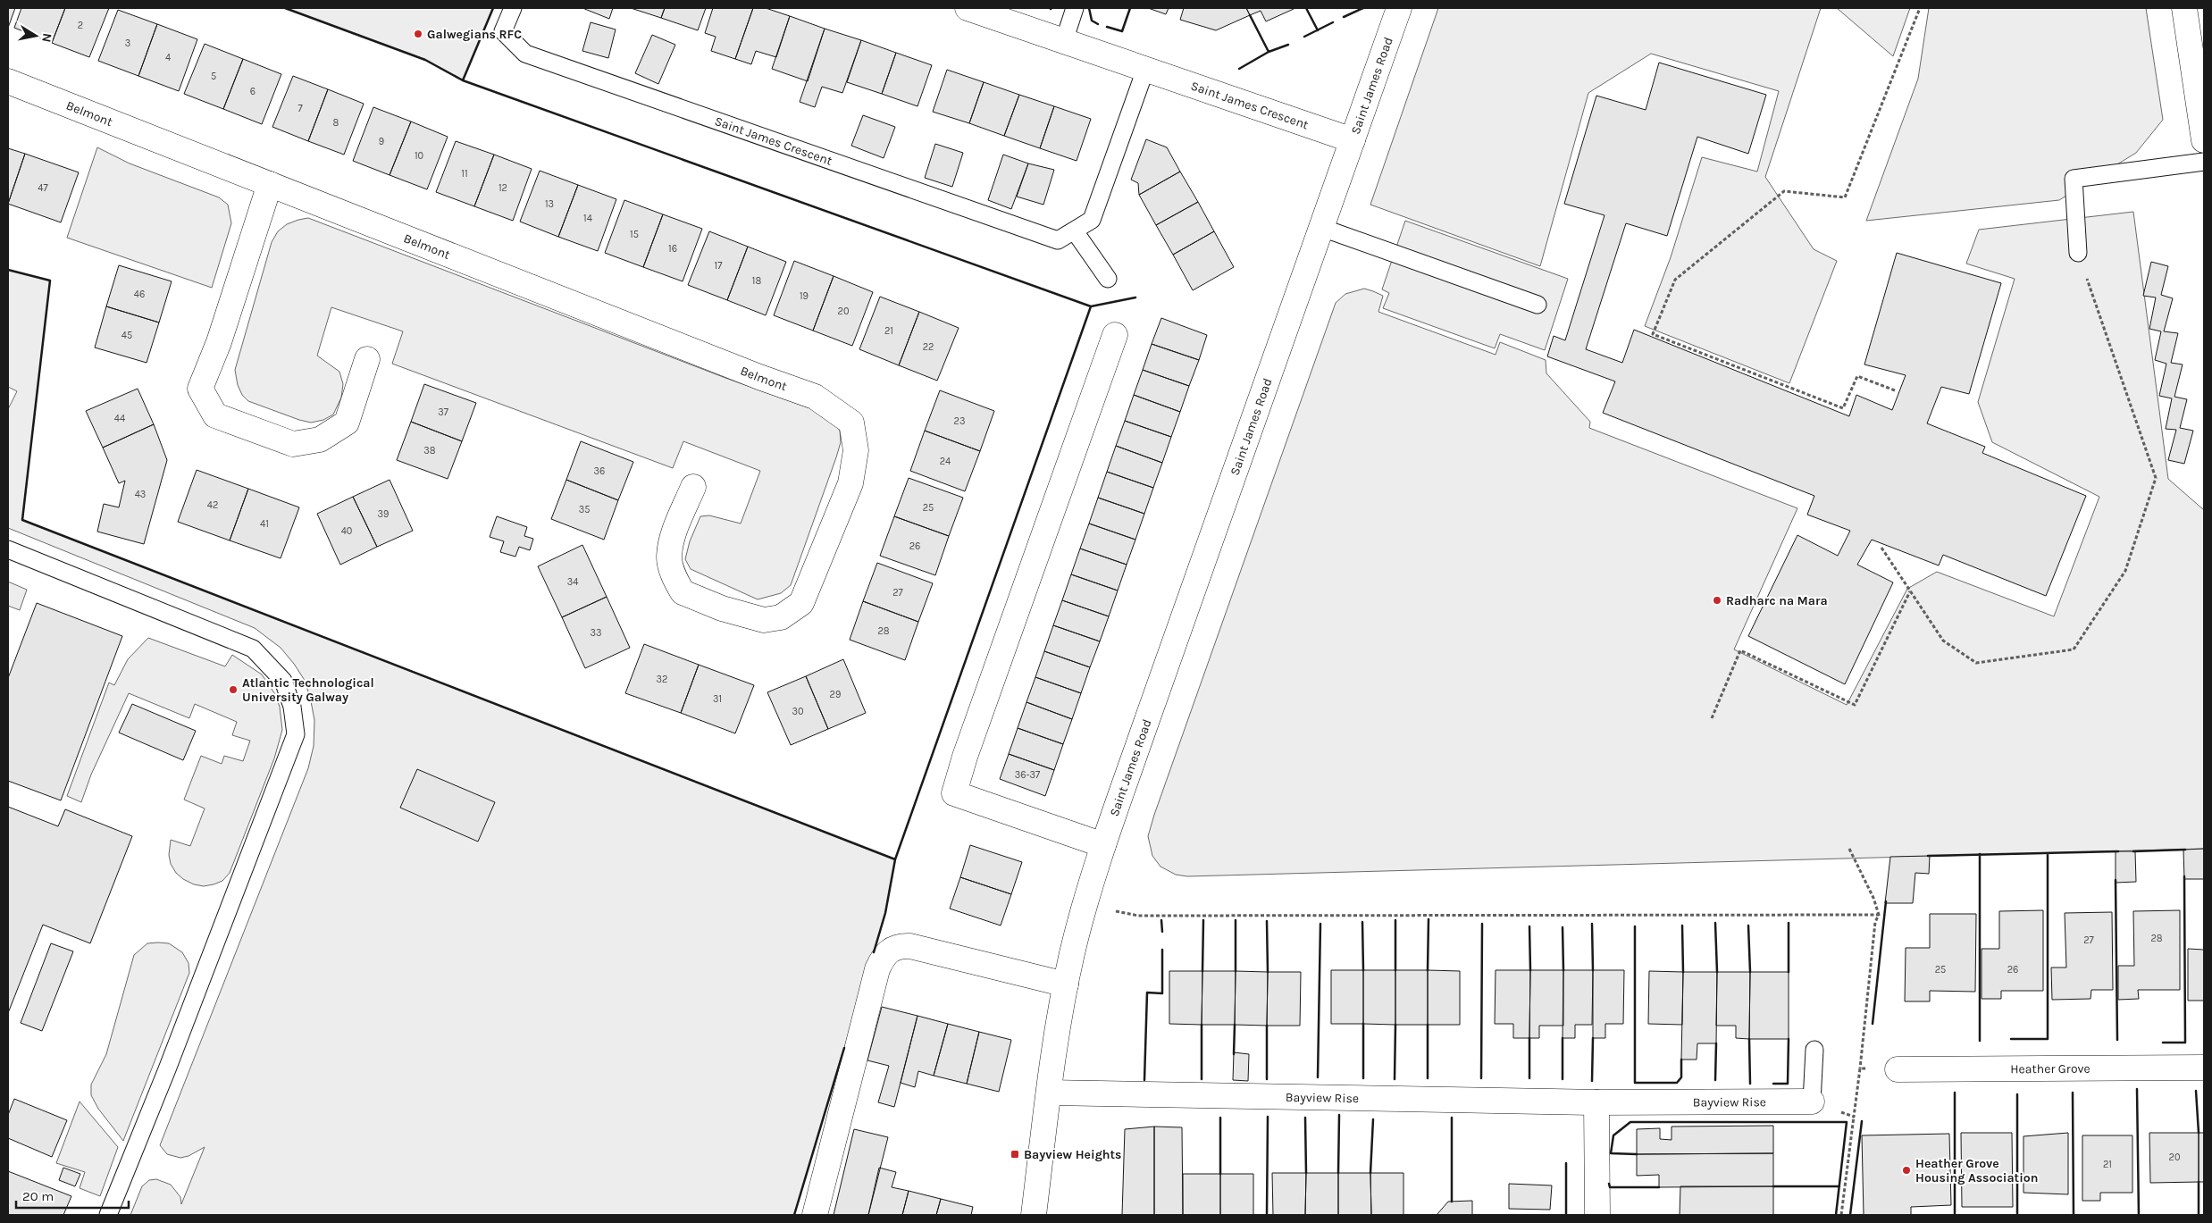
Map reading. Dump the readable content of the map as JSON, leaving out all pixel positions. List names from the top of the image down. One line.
{"streets":{"street":["Saint James Road","Saint James Crescent","Belmont","Heather Grove","Bayview Rise"]},"crossings":[["Saint James Road","Saint James Crescent"],["Saint James Road","Bayview Rise"]],"places":{"other":["Galwegians RFC","Radharc na Mara","Atlantic Technological University Galway","Heather Grove Housing Association"],"transit":["Bayview Heights"]},"house_numbers":["2","3","4","5","6","7","8","9","10","11","47","12","13","14","15","16","17","18","46","19","20","21","45","22","37","44","23","38","24","36","43","42","25","35","39","41","40","26","34","27","28","33","32","29","31","30","36-37","28","27","25","26","20","21"],"scale_bar":"20 m","north":"right"}
